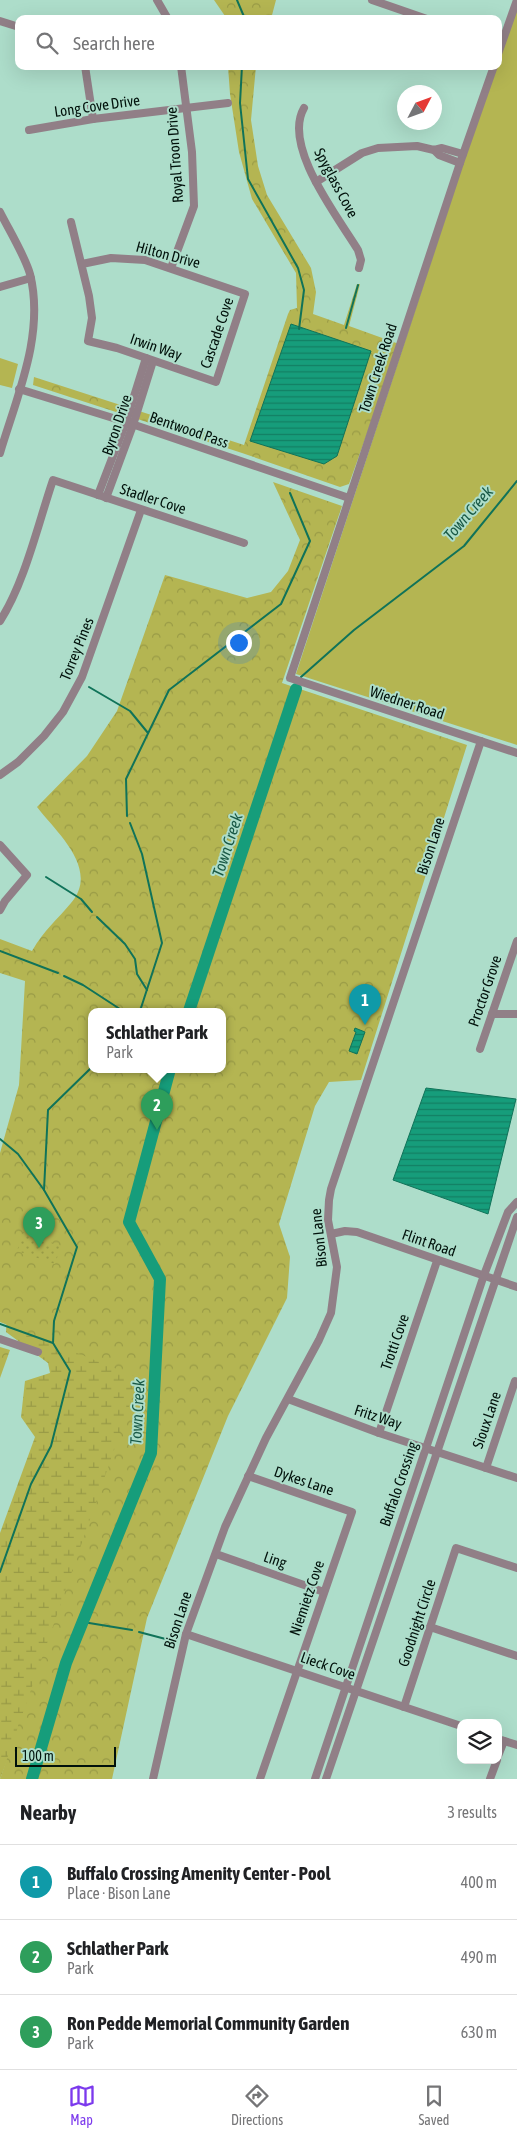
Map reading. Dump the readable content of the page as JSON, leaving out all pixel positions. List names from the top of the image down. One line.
{"streets":{"street":["Long Cove Drive","Royal Troon Drive","Spyglass Cove","Hilton Drive","Cascade Cove","Irwin Way","Town Creek Road","Byron Drive","Bentwood Pass","Stadler Cove","Torrey Pines","Wiedner Road","Bison Lane","Proctor Grove","Flint Road","Trotti Cove","Fritz Way","Sioux Lane","Dykes Lane","Buffalo Crossing","Ling","Niemietz Cove","Goodnight Circle","Lieck Cove"]},"crossings":[["Long Cove Drive","Royal Troon Drive"],["Royal Troon Drive","Hilton Drive"],["Hilton Drive","Cascade Cove"],["Hilton Drive","Irwin Way"],["Cascade Cove","Irwin Way"],["Irwin Way","Byron Drive"],["Town Creek Road","Bentwood Pass"],["Town Creek Road","Wiedner Road"],["Byron Drive","Bentwood Pass"],["Byron Drive","Stadler Cove"],["Stadler Cove","Torrey Pines"],["Wiedner Road","Bison Lane"],["Bison Lane","Flint Road"],["Bison Lane","Fritz Way"],["Bison Lane","Dykes Lane"],["Bison Lane","Ling"],["Bison Lane","Lieck Cove"],["Flint Road","Trotti Cove"],["Flint Road","Buffalo Crossing"],["Trotti Cove","Fritz Way"],["Fritz Way","Sioux Lane"],["Fritz Way","Buffalo Crossing"],["Dykes Lane","Niemietz Cove"],["Buffalo Crossing","Lieck Cove"],["Ling","Niemietz Cove"],["Niemietz Cove","Lieck Cove"],["Goodnight Circle","Lieck Cove"]],"water":["Town Creek"],"scale_bar":"100 m","north":"top right","page":{"search":"Search here","pins":["1","2","3"],"popup":["Schlather Park","Park"],"scale":"100 m","heading":["Nearby","3 results"],"list":[{"mark":"1","name":"Buffalo Crossing Amenity Center - Pool","note":"Place · Bison Lane","value":"400 m"},{"mark":"2","name":"Schlather Park","note":"Park","value":"490 m"},{"mark":"3","name":"Ron Pedde Memorial Community Garden","note":"Park","value":"630 m"}],"nav":["Map","Directions","Saved"]}}
